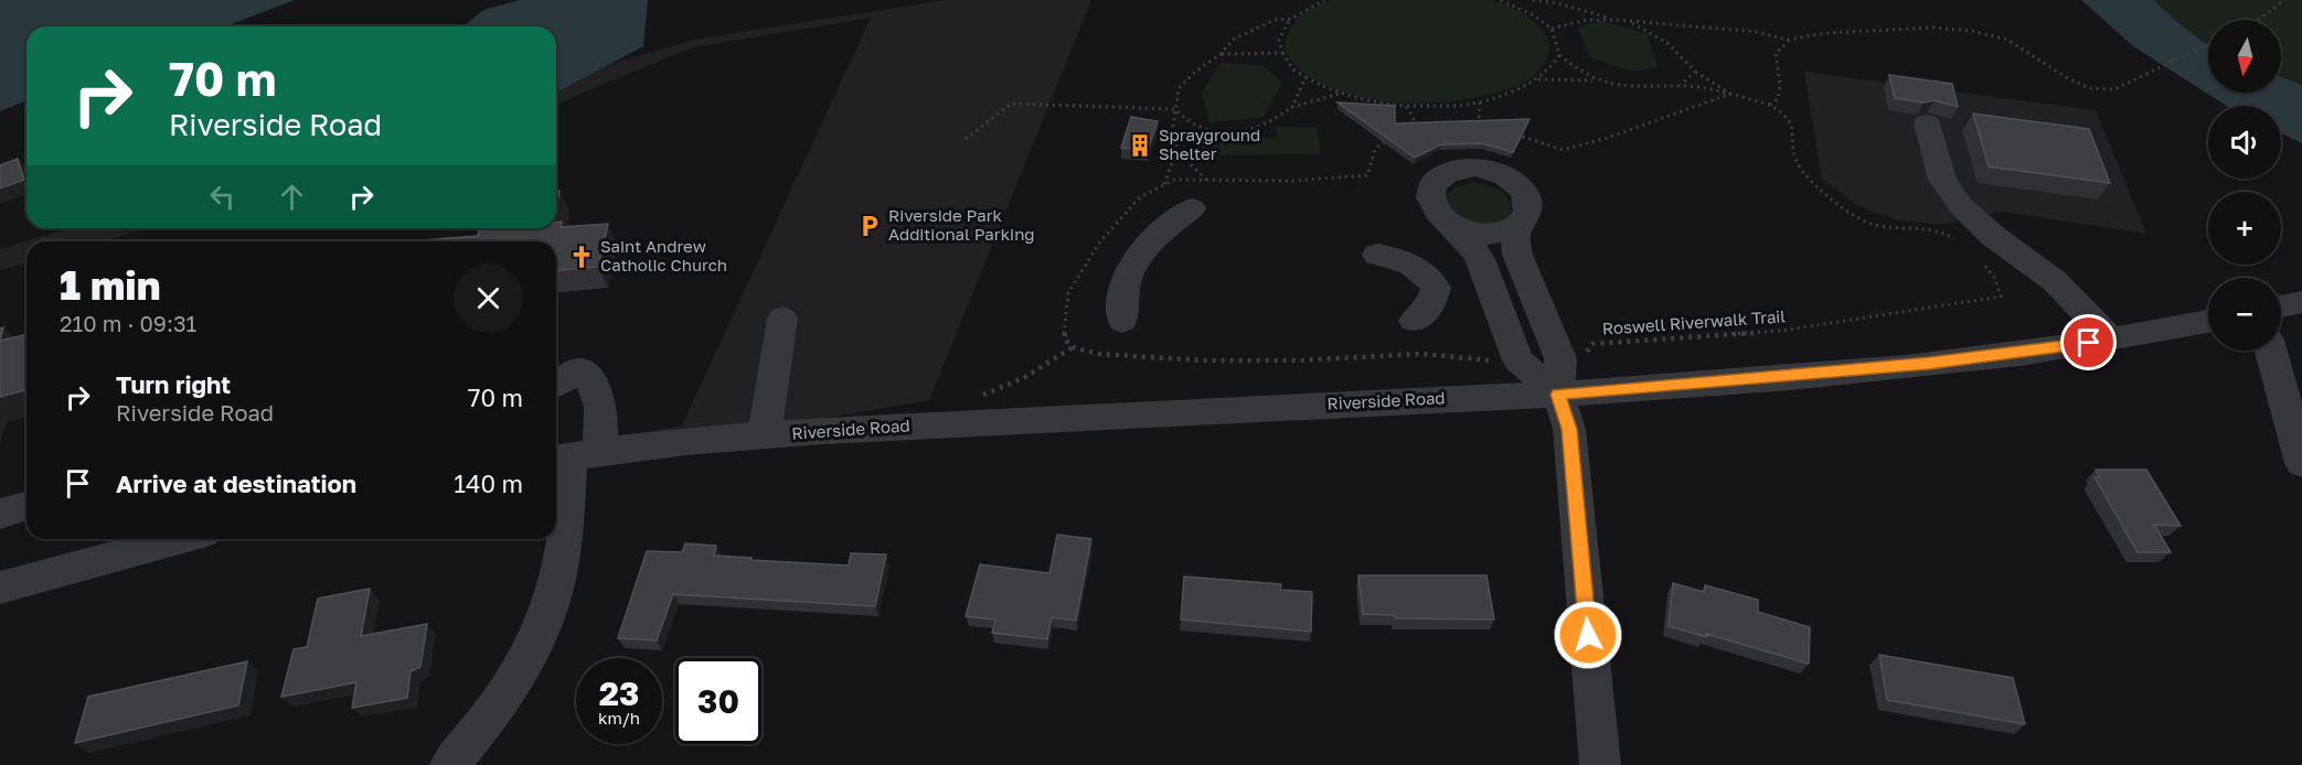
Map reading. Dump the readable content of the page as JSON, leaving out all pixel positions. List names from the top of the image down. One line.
{"streets":{"street":["Riverside Road"],"path":["Roswell Riverwalk Trail"]},"places":{"building":["Sprayground Shelter"],"parking":["Riverside Park Additional Parking"],"church":["Saint Andrew Catholic Church"]},"north":"bottom","page":{"map_buttons":["+","−"],"turn":["70 m","Riverside Road"],"heading":["1 min","210 m · 09:31"],"list":[{"name":"Turn right","note":"Riverside Road","value":"70 m"},{"name":"Arrive at destination","value":"140 m"}],"speed":"23 km/h","limit":"30"}}
